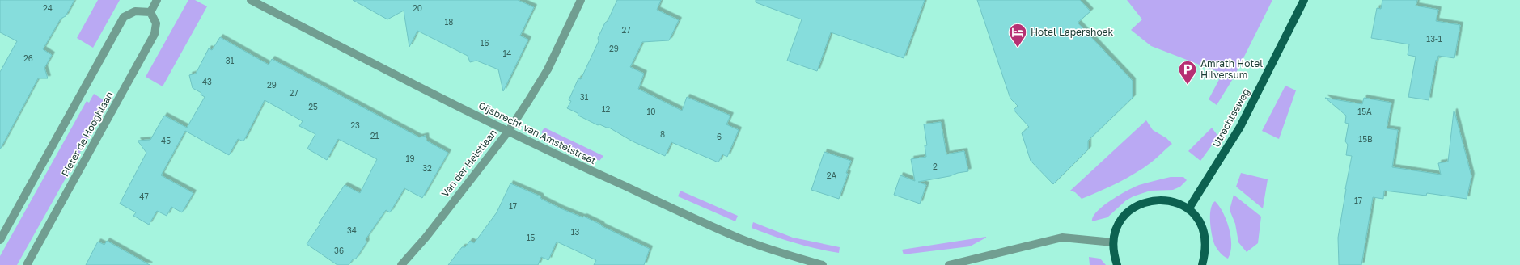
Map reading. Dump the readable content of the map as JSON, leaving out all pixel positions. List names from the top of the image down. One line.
{"streets":{"main road":["Utrechtseweg"],"street":["Gijsbrecht van Amstelstraat","Pieter de Hooghlaan","Van der Helstlaan"]},"crossings":[["Gijsbrecht van Amstelstraat","Van der Helstlaan"]],"places":{"hotel":["Hotel Lapershoek"],"parking":["Amrath Hotel Hilversum"]},"house_numbers":["24","20","18","27","13-1","16","29","14","26","31","43","29","27","31","25","12","10","15A","23","8","21","6","15B","45","19","2","32","2A","47","17","17","34","13","15","36"]}
